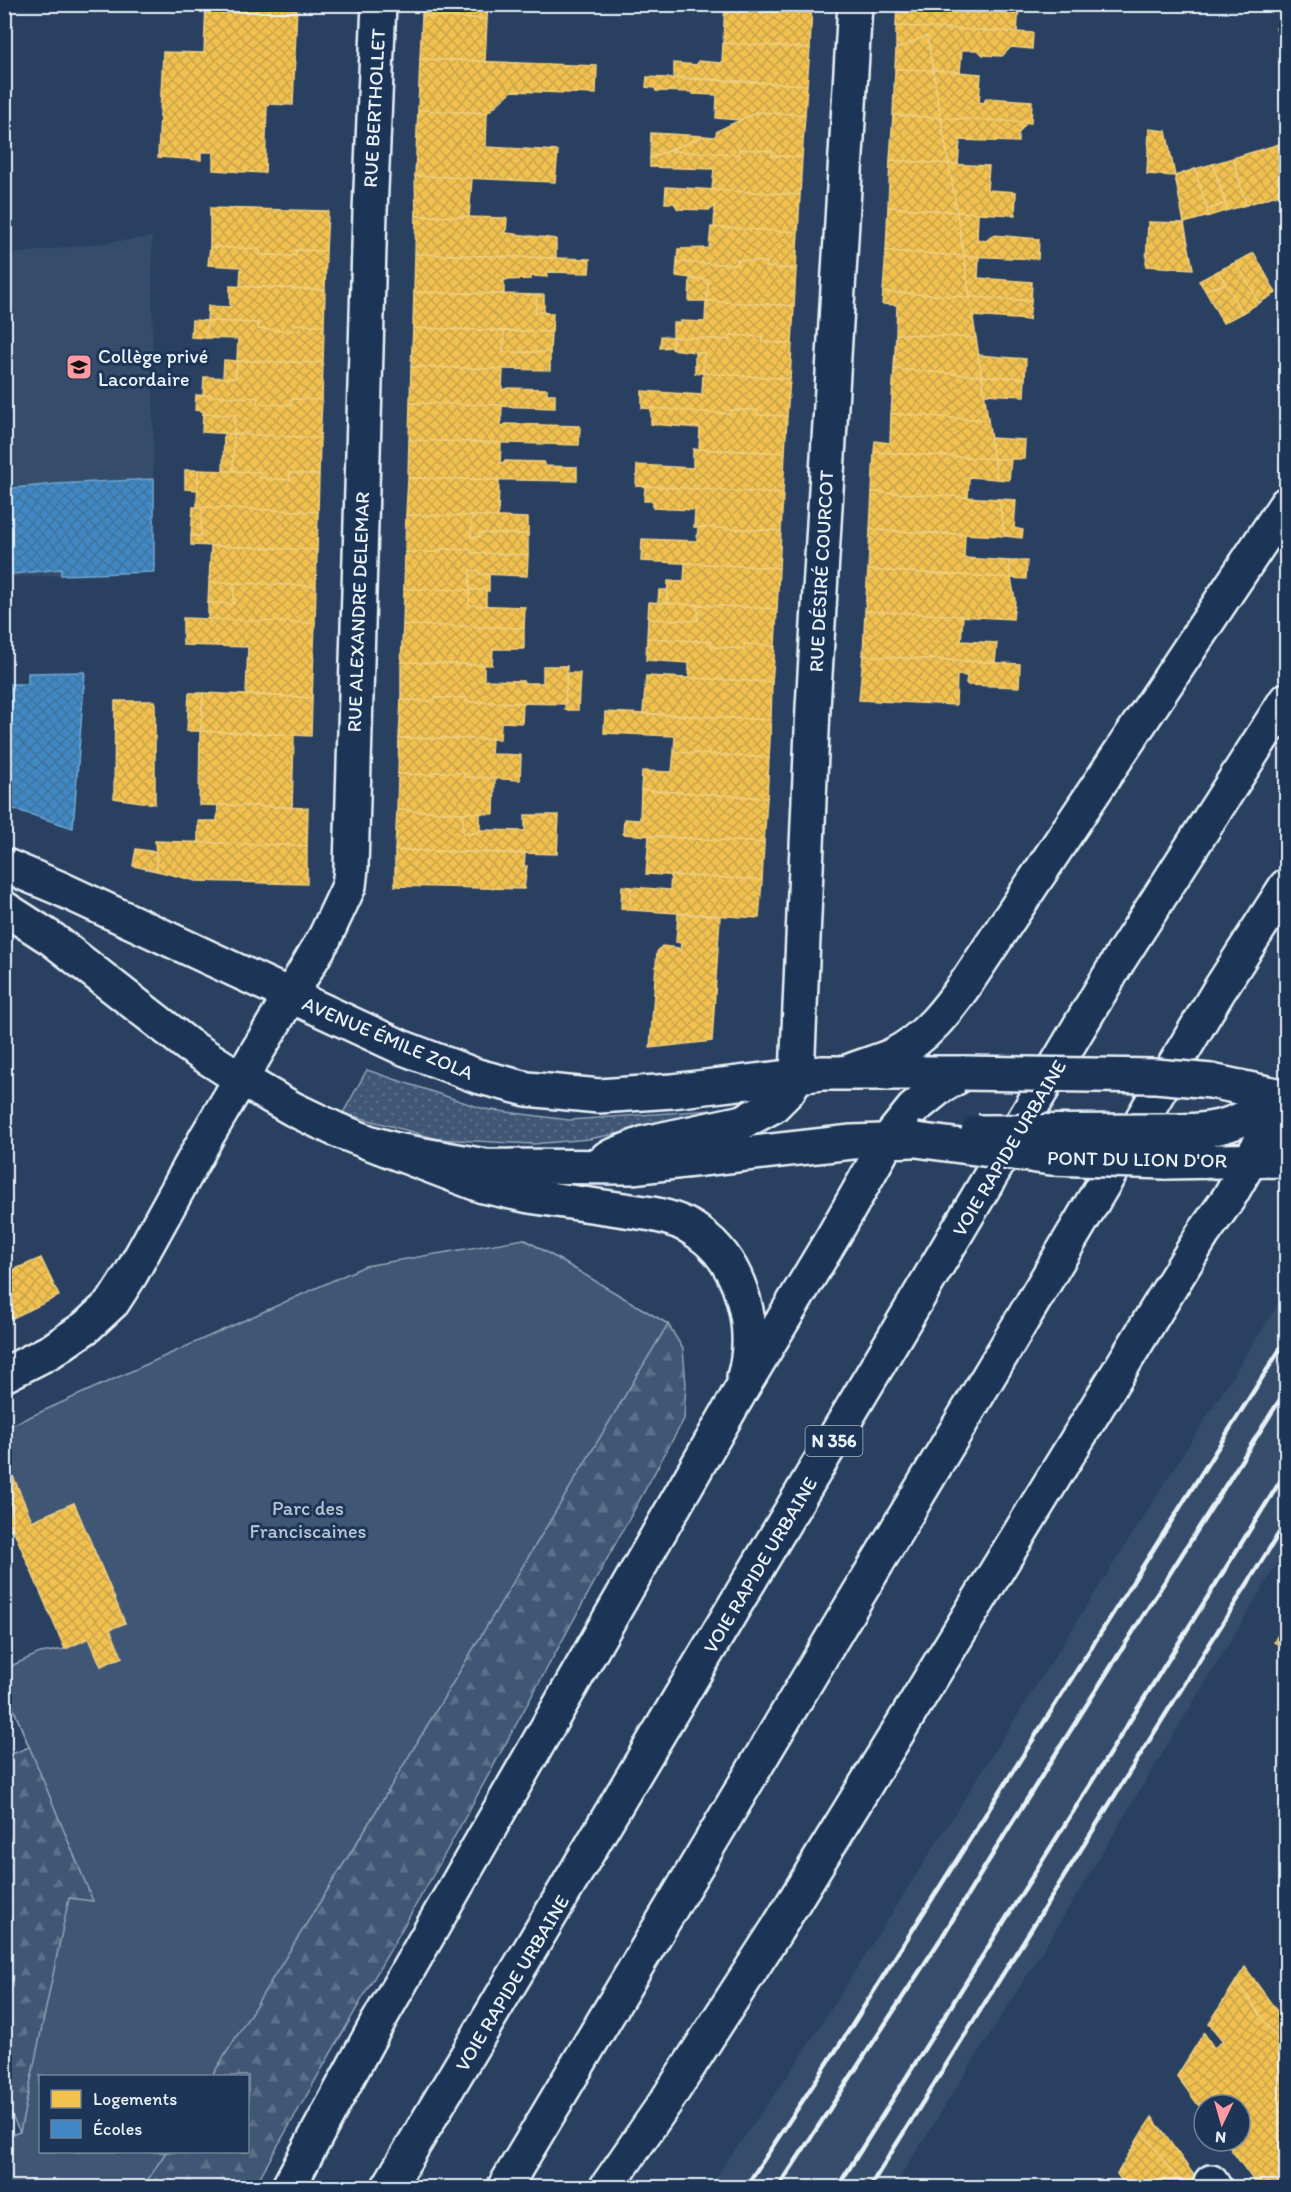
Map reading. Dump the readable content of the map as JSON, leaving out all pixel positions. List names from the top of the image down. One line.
{"streets":{"main road":["RUE BERTHOLLET","RUE DÉSIRÉ COURCOT","RUE ALEXANDRE DELEMAR","AVENUE ÉMILE ZOLA","VOIE RAPIDE URBAINE","PONT DU LION D'OR","N 356"]},"crossings":[["RUE BERTHOLLET","RUE ALEXANDRE DELEMAR"],["RUE DÉSIRÉ COURCOT","AVENUE ÉMILE ZOLA"],["RUE ALEXANDRE DELEMAR","AVENUE ÉMILE ZOLA"]],"parks":["Parc des Franciscaines"],"places":{"school or university":["Collège privé Lacordaire"]},"legend":["Logements","Écoles"],"north":"bottom"}
